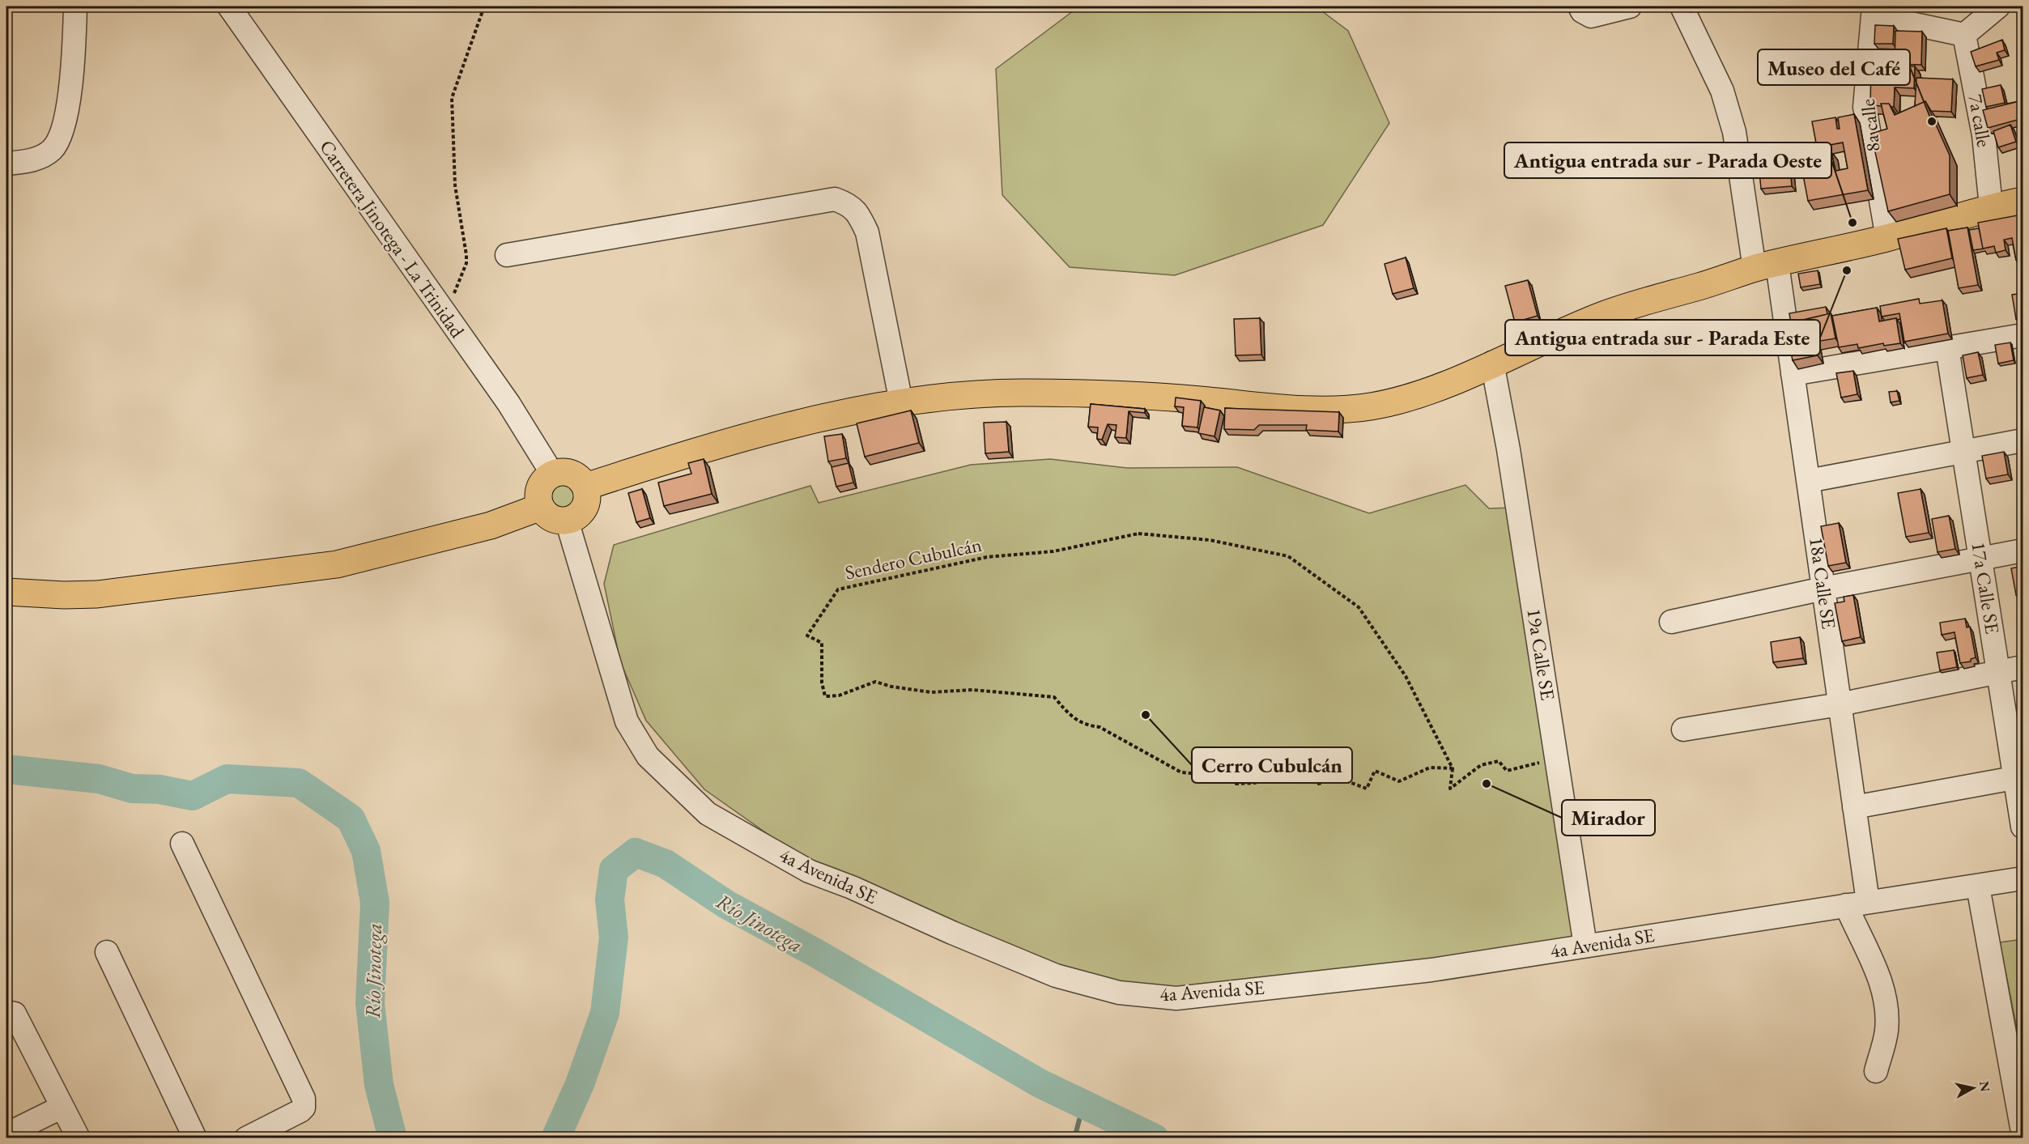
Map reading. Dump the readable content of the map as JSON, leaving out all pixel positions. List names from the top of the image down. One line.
{"streets":{"street":["7a calle","8a calle","Carretera Jinotega - La Trinidad","18a Calle SE","17a Calle SE","19a Calle SE","4a Avenida SE"],"path":["Sendero Cubulcán"]},"crossings":[["Carretera Jinotega - La Trinidad","4a Avenida SE"],["18a Calle SE","4a Avenida SE"],["19a Calle SE","4a Avenida SE"]],"water":["Río Jinotega"],"places":["Museo del Café","Antigua entrada sur - Parada Oeste","Antigua entrada sur - Parada Este","Cerro Cubulcán","Mirador"],"north":"right"}
